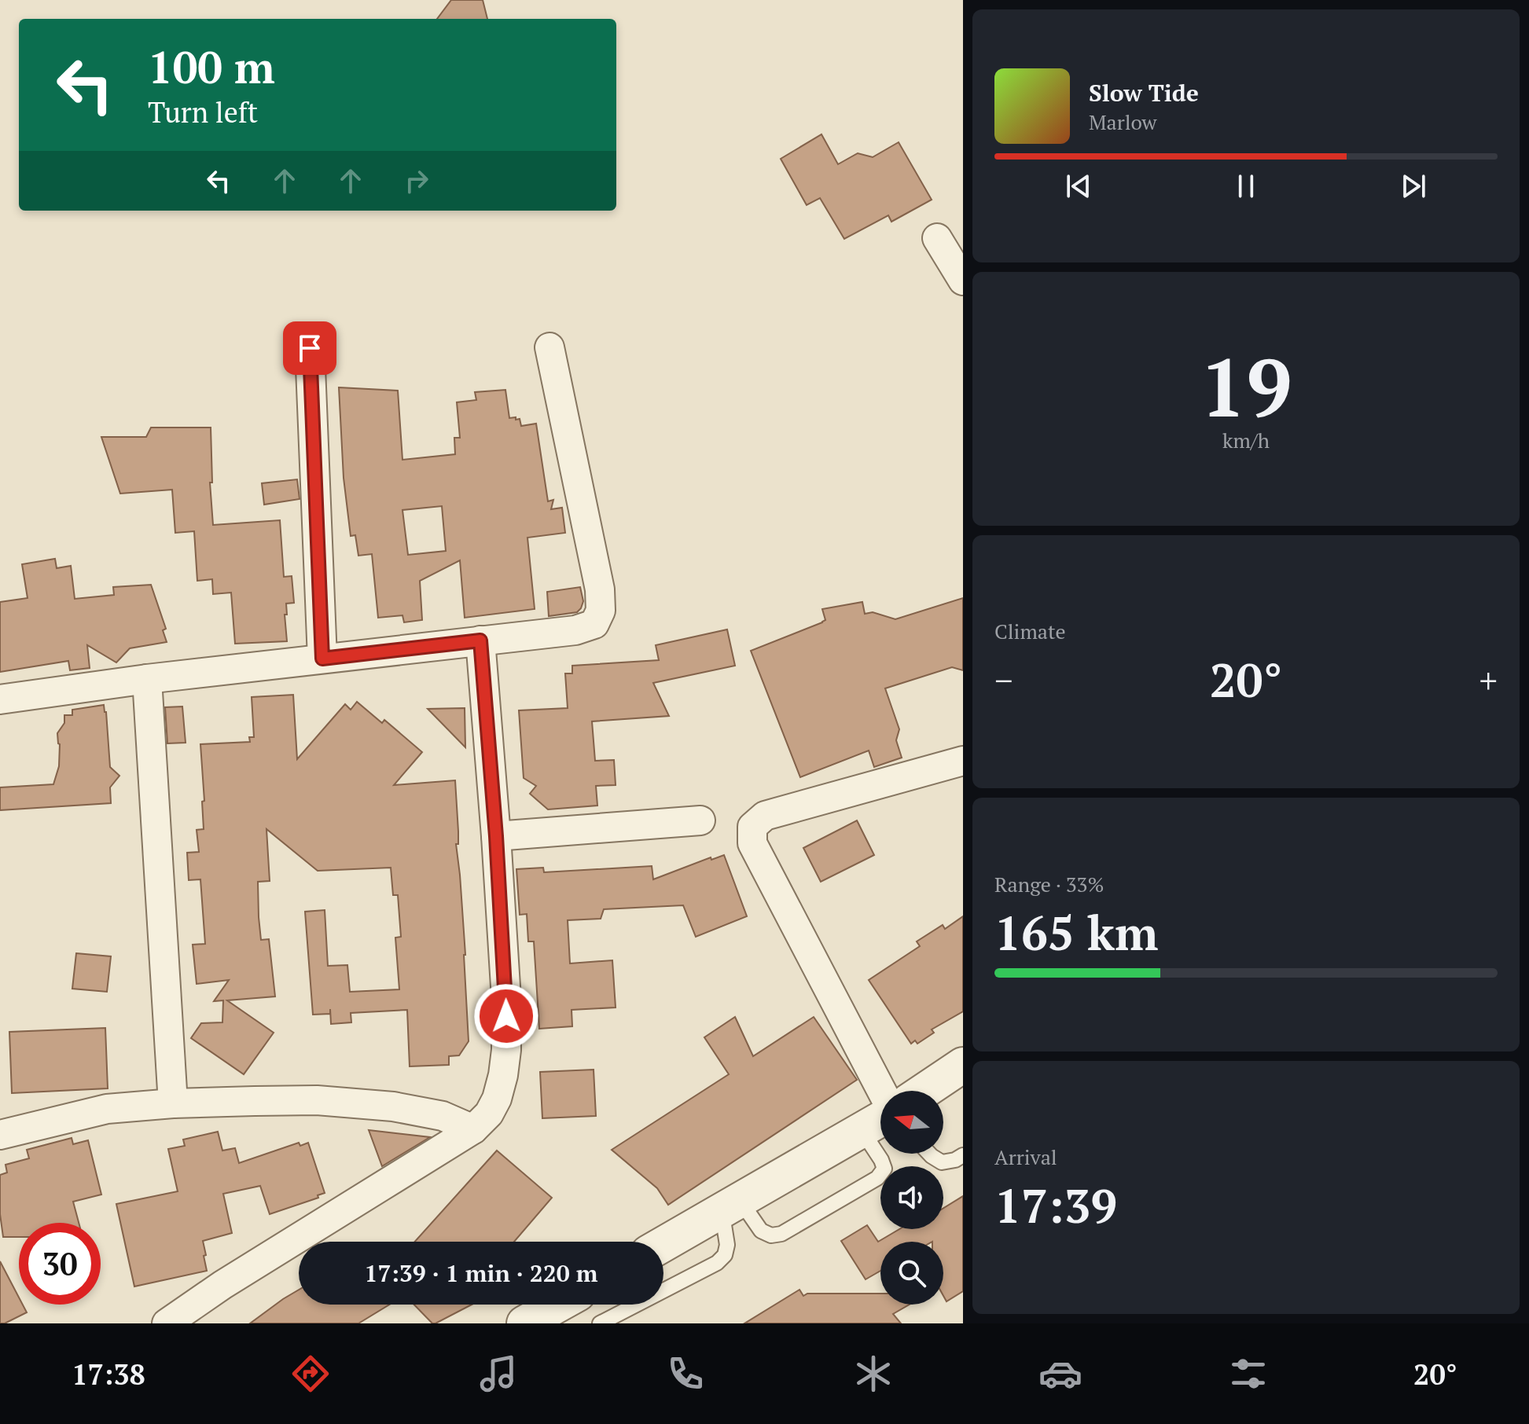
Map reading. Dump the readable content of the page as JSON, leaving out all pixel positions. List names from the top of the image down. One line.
{"north":"left","page":{"turn":["100 m","Turn left"],"song":["Slow Tide","Marlow"],"tile":[["19","km/h"],"Climate",["Range · 33%","165 km"],["Arrival","17:39"]],"heat":["−","20°","+"],"limit":"30","trip":"17:39 · 1 min · 220 m","tabs":["17:38","20°"]}}
